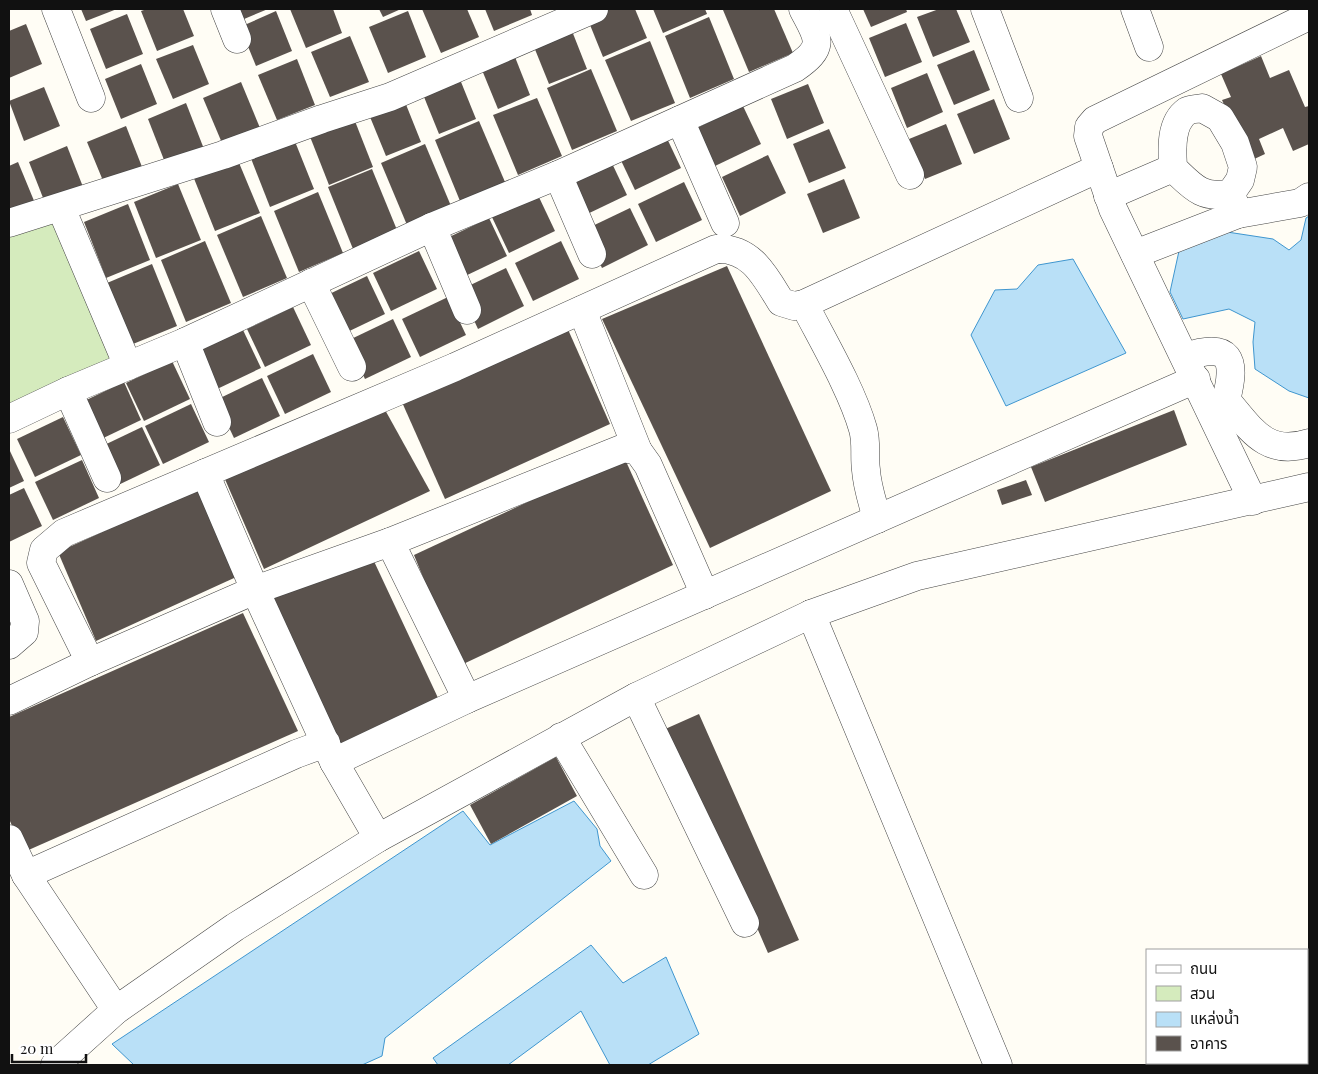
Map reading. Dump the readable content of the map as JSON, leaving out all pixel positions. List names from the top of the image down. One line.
{"legend":["ถนน","สวน","แหล่งน้ำ","อาคาร"],"scale_bar":"20 m"}
